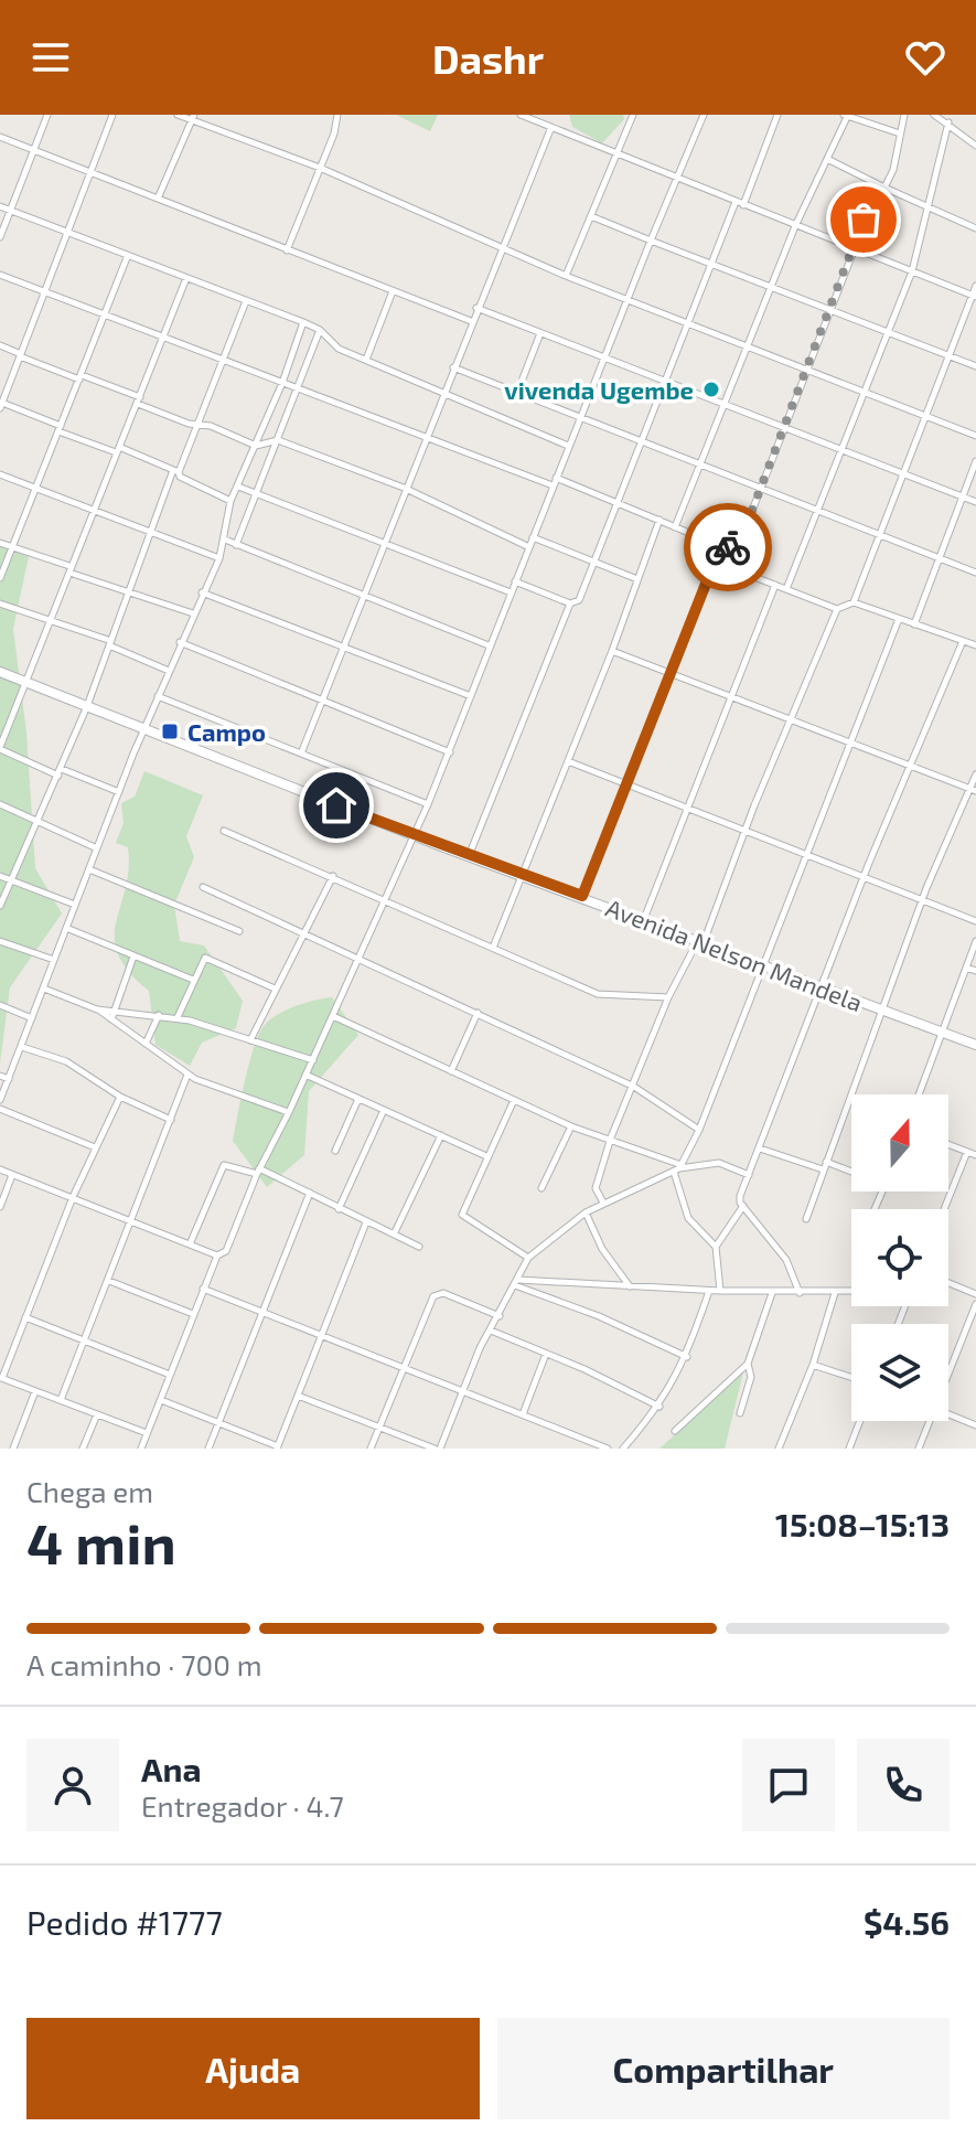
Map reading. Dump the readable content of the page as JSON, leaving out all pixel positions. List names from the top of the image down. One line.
{"streets":{"street":["Avenida Nelson Mandela"]},"places":{"other":["vivenda Ugembe"],"transit":["Campo"]},"north":"top","page":{"header":"Dashr","heading":["4 min","Chega em","15:08–15:13"],"panel":["Ana","Entregador · 4.7","Pedido #1777","$4.56"],"bar":"A caminho · 700 m","buttons":["Ajuda","Compartilhar"]}}
